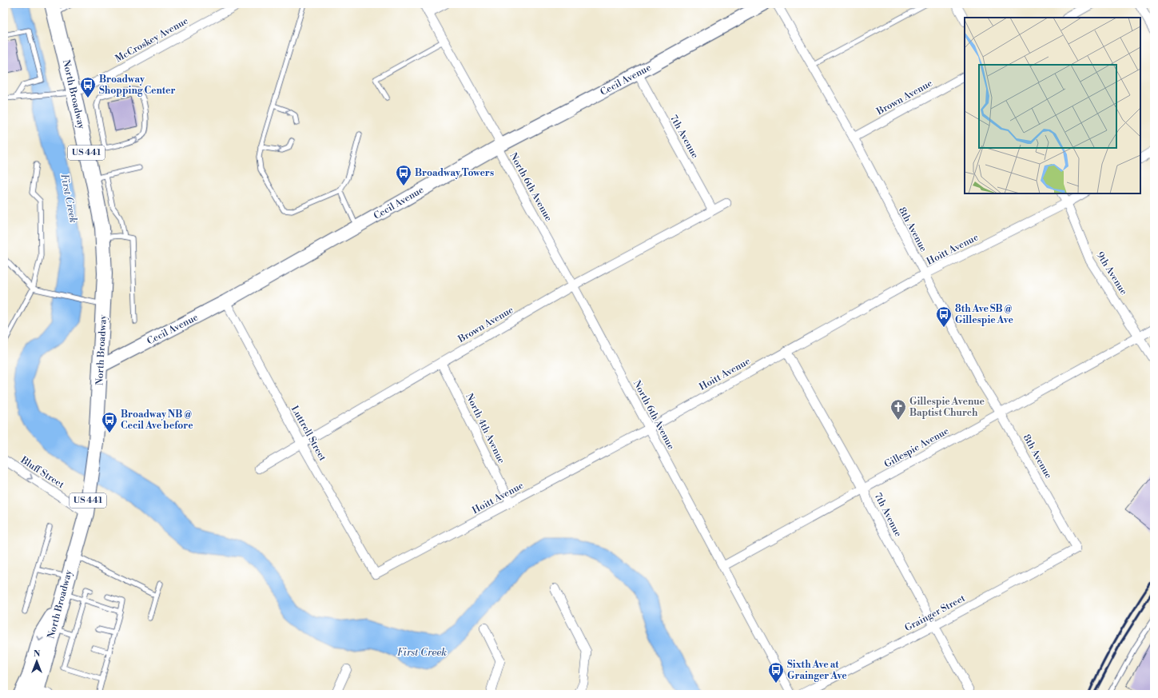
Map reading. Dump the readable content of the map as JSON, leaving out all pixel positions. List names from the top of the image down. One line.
{"streets":{"main road":["North Broadway","US 441"],"street":["McCroskey Avenue","Cecil Avenue","Brown Avenue","7th Avenue","North 6th Avenue","8th Avenue","Hoitt Avenue","9th Avenue","North 4th Avenue","Luttrell Street","Gillespie Avenue","Bluff Street","Grainger Street"]},"crossings":[["McCroskey Avenue","North Broadway"],["Cecil Avenue","North Broadway"],["Cecil Avenue","7th Avenue"],["Cecil Avenue","North 6th Avenue"],["Cecil Avenue","Luttrell Street"],["North Broadway","Bluff Street"],["Brown Avenue","7th Avenue"],["Brown Avenue","North 6th Avenue"],["Brown Avenue","8th Avenue"],["Brown Avenue","North 4th Avenue"],["Brown Avenue","Luttrell Street"],["7th Avenue","Hoitt Avenue"],["7th Avenue","Gillespie Avenue"],["7th Avenue","Grainger Street"],["North 6th Avenue","Hoitt Avenue"],["North 6th Avenue","Gillespie Avenue"],["8th Avenue","Hoitt Avenue"],["8th Avenue","Gillespie Avenue"],["8th Avenue","Grainger Street"],["Hoitt Avenue","9th Avenue"],["Hoitt Avenue","North 4th Avenue"],["Hoitt Avenue","Luttrell Street"],["9th Avenue","Gillespie Avenue"]],"one_way":["Bluff Street"],"water":["First Creek"],"places":{"bus stop":["Broadway Shopping Center","Broadway Towers","8th Ave SB @ Gillespie Ave","Broadway NB @ Cecil Ave before","Sixth Ave at Grainger Ave"],"church":["Gillespie Avenue Baptist Church"]},"north":"top"}
